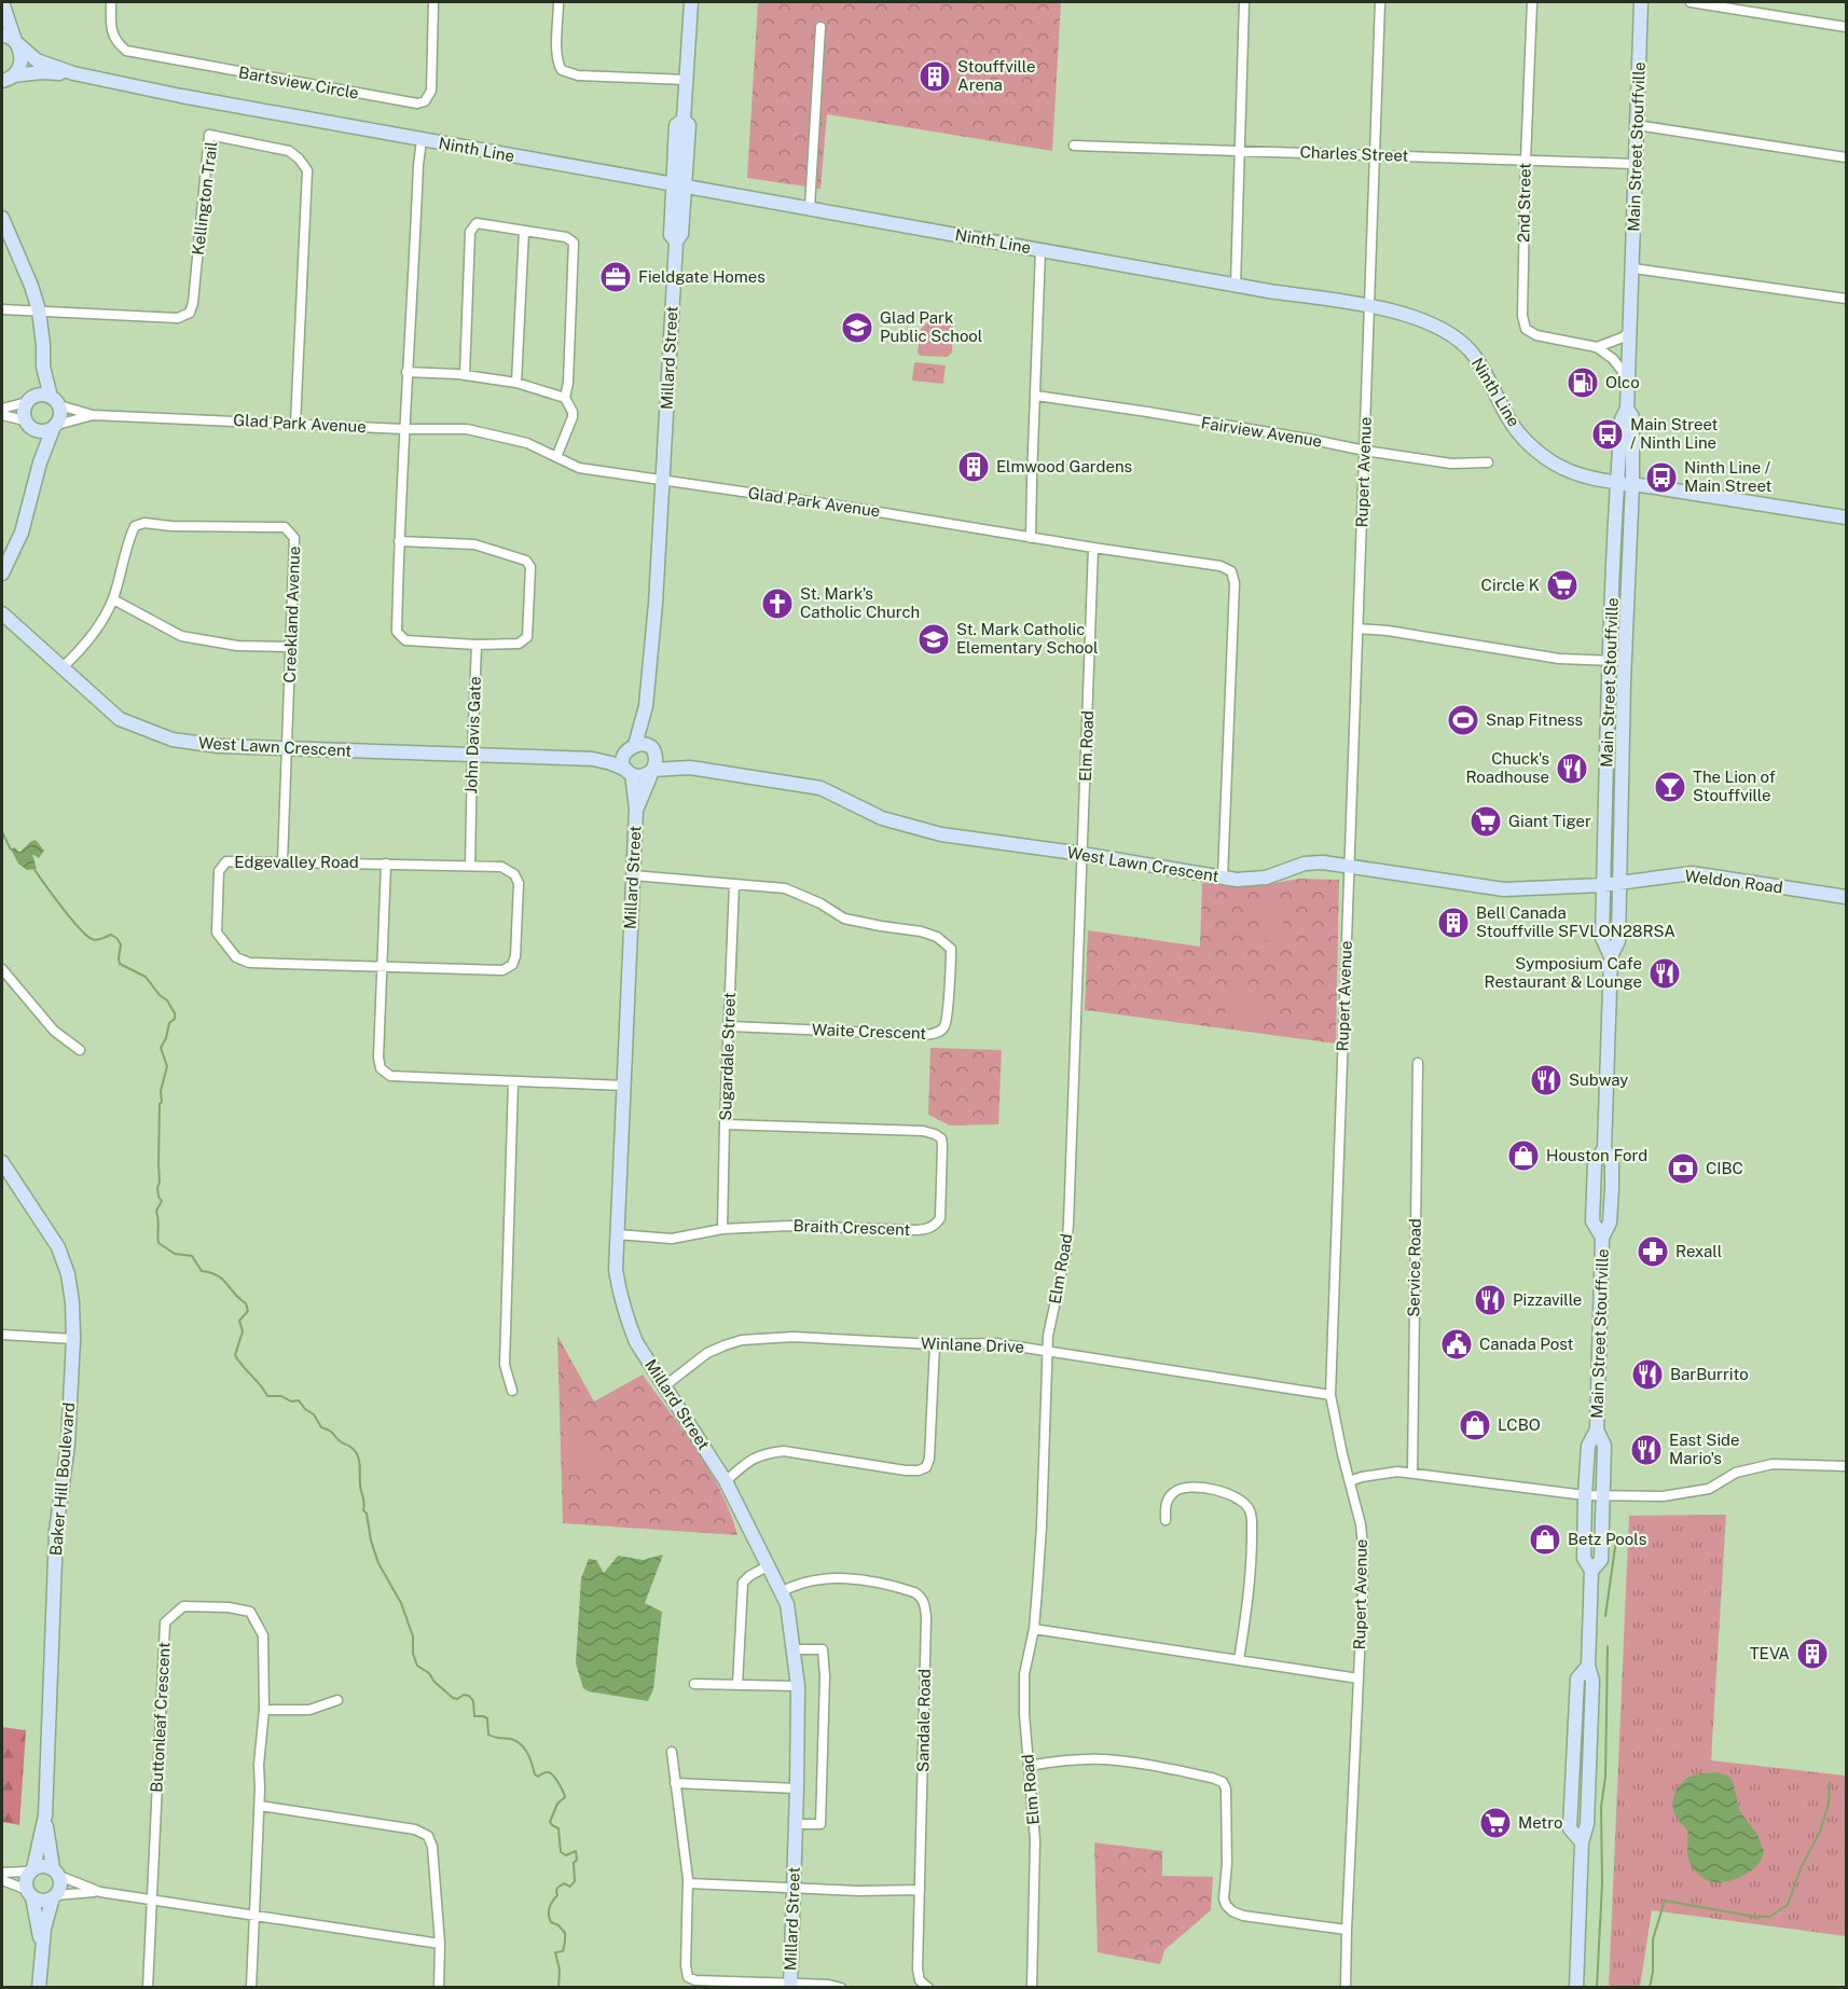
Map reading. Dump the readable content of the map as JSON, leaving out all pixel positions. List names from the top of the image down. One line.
{"streets":{"street":["Bartsview Circle","Main Street Stouffville","Ninth Line","Charles Street","Kellington Trail","2nd Street","Millard Street","Glad Park Avenue","Fairview Avenue","Rupert Avenue","Creekland Avenue","John Davis Gate","Elm Road","West Lawn Crescent","Edgevalley Road","Weldon Road","Waite Crescent","Sugardale Street","Braith Crescent","Service Road","Winlane Drive","Baker Hill Boulevard","Buttonleaf Crescent","Sandale Road"]},"crossings":[["Main Street Stouffville","Ninth Line"],["Main Street Stouffville","Charles Street"],["Main Street Stouffville","West Lawn Crescent"],["Main Street Stouffville","Weldon Road"],["Ninth Line","Millard Street"],["Ninth Line","Rupert Avenue"],["Charles Street","2nd Street"],["Charles Street","Rupert Avenue"],["Kellington Trail","Glad Park Avenue"],["Millard Street","Glad Park Avenue"],["Millard Street","West Lawn Crescent"],["Millard Street","Waite Crescent"],["Millard Street","Braith Crescent"],["Millard Street","Winlane Drive"],["Millard Street","Sandale Road"],["Glad Park Avenue","Elm Road"],["Glad Park Avenue","West Lawn Crescent"],["Fairview Avenue","Rupert Avenue"],["Rupert Avenue","West Lawn Crescent"],["Rupert Avenue","Winlane Drive"],["Creekland Avenue","West Lawn Crescent"],["Creekland Avenue","Edgevalley Road"],["John Davis Gate","West Lawn Crescent"],["Elm Road","West Lawn Crescent"],["Elm Road","Winlane Drive"],["West Lawn Crescent","Weldon Road"],["Waite Crescent","Sugardale Street"],["Sugardale Street","Braith Crescent"]],"places":{"building":["Stouffville Arena","Elmwood Gardens","Bell Canada Stouffville SFVLON28RSA","TEVA"],"office":["Fieldgate Homes"],"school or university":["Glad Park Public School","St. Mark Catholic Elementary School"],"fuel station":["Olco"],"bus stop":["Main Street / Ninth Line","Ninth Line / Main Street"],"supermarket":["Circle K","Giant Tiger","Metro"],"church":["St. Mark's Catholic Church"],"sports":["Snap Fitness"],"restaurant":["Chuck's Roadhouse","Symposium Cafe Restaurant & Lounge","Subway","Pizzaville","BarBurrito","East Side Mario's"],"bar":["The Lion of Stouffville"],"shop":["Houston Ford","LCBO","Betz Pools"],"bank":["CIBC"],"pharmacy":["Rexall"],"public building":["Canada Post"]}}
